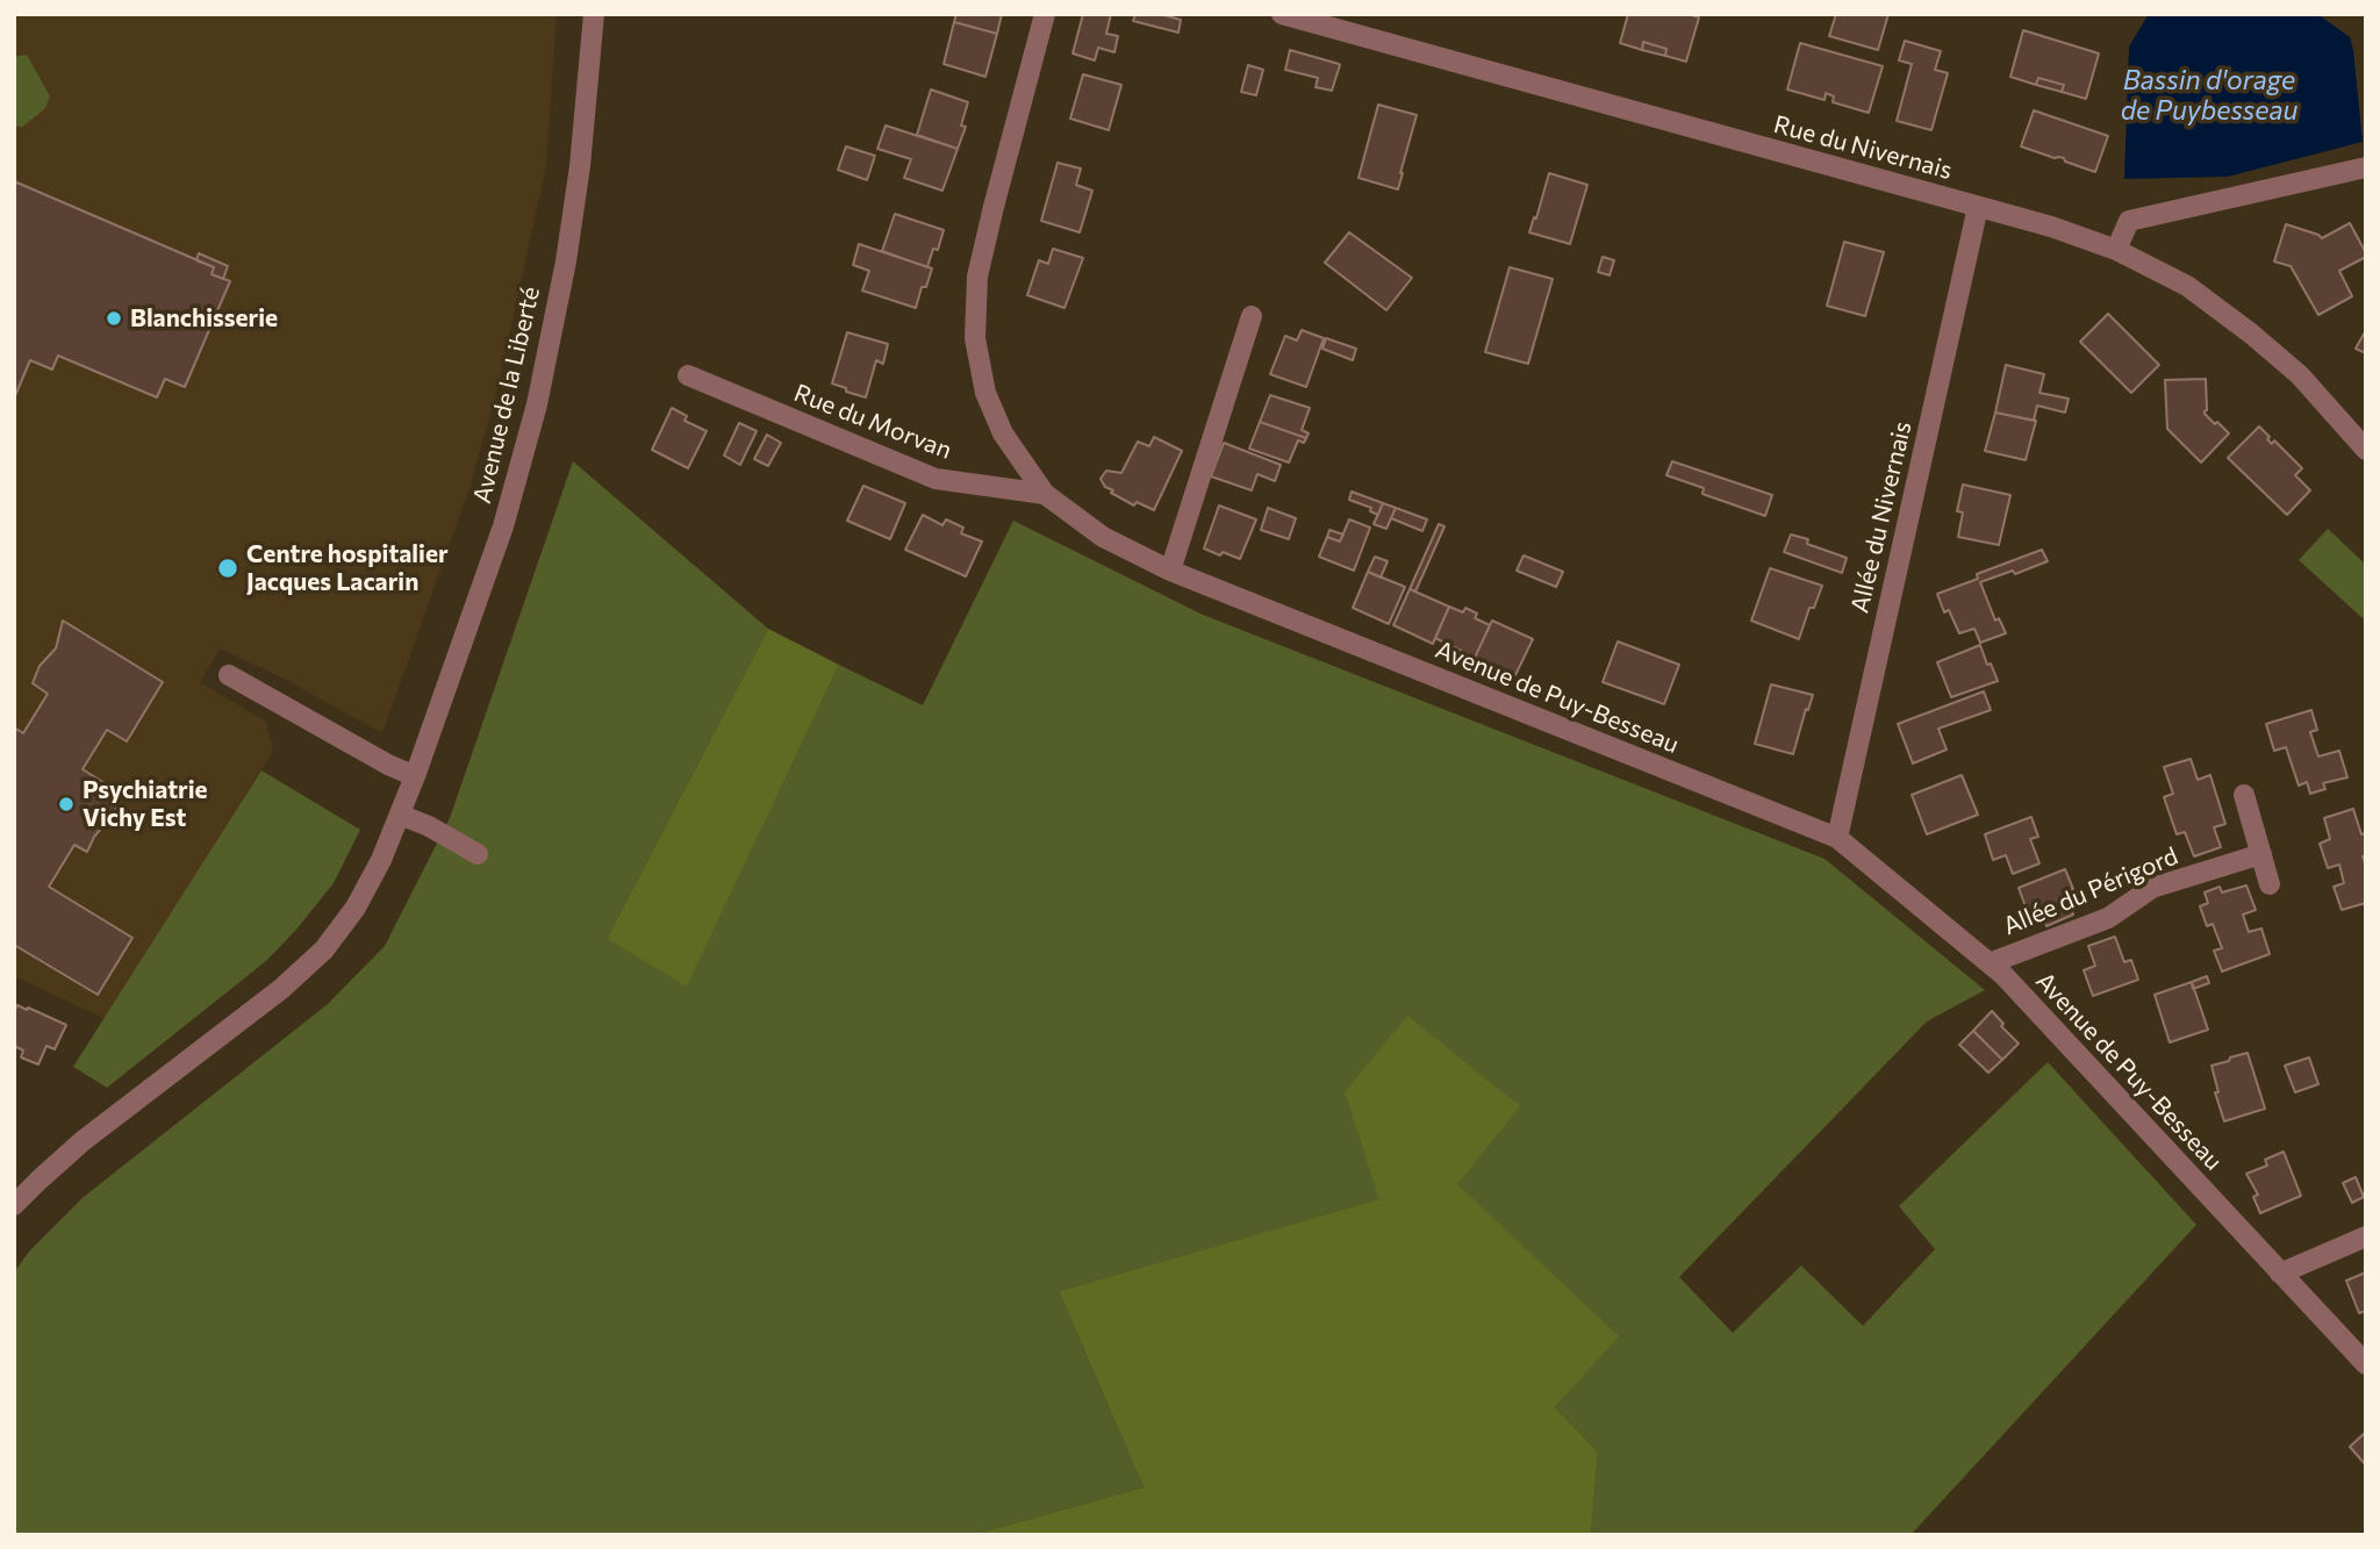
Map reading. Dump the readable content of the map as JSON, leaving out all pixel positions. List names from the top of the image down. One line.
{"streets":{"street":["Rue du Nivernais","Avenue de la Liberté","Rue du Morvan","Allée du Nivernais","Avenue de Puy-Besseau","Allée du Périgord"]},"crossings":[["Rue du Nivernais","Allée du Nivernais"],["Rue du Morvan","Avenue de Puy-Besseau"],["Allée du Nivernais","Avenue de Puy-Besseau"],["Avenue de Puy-Besseau","Allée du Périgord"]],"water":["Bassin d'orage de Puybesseau"],"places":["Blanchisserie","Centre hospitalier Jacques Lacarin","Psychiatrie Vichy Est"]}
